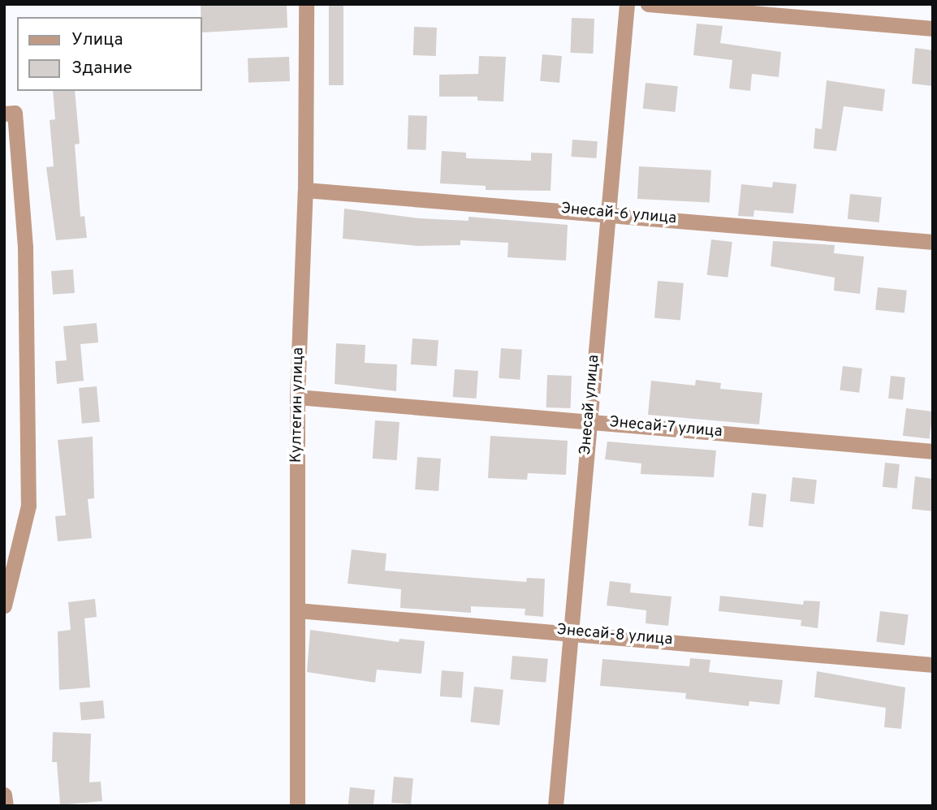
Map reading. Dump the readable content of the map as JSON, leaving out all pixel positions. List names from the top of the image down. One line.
{"streets":{"street":["Энесай-6 улица","Култегин улица","Энесай улица","Энесай-7 улица","Энесай-8 улица"]},"crossings":[["Энесай-6 улица","Култегин улица"],["Энесай-6 улица","Энесай улица"],["Култегин улица","Энесай-7 улица"],["Култегин улица","Энесай-8 улица"],["Энесай улица","Энесай-7 улица"],["Энесай улица","Энесай-8 улица"]],"legend":["Улица","Здание"]}
